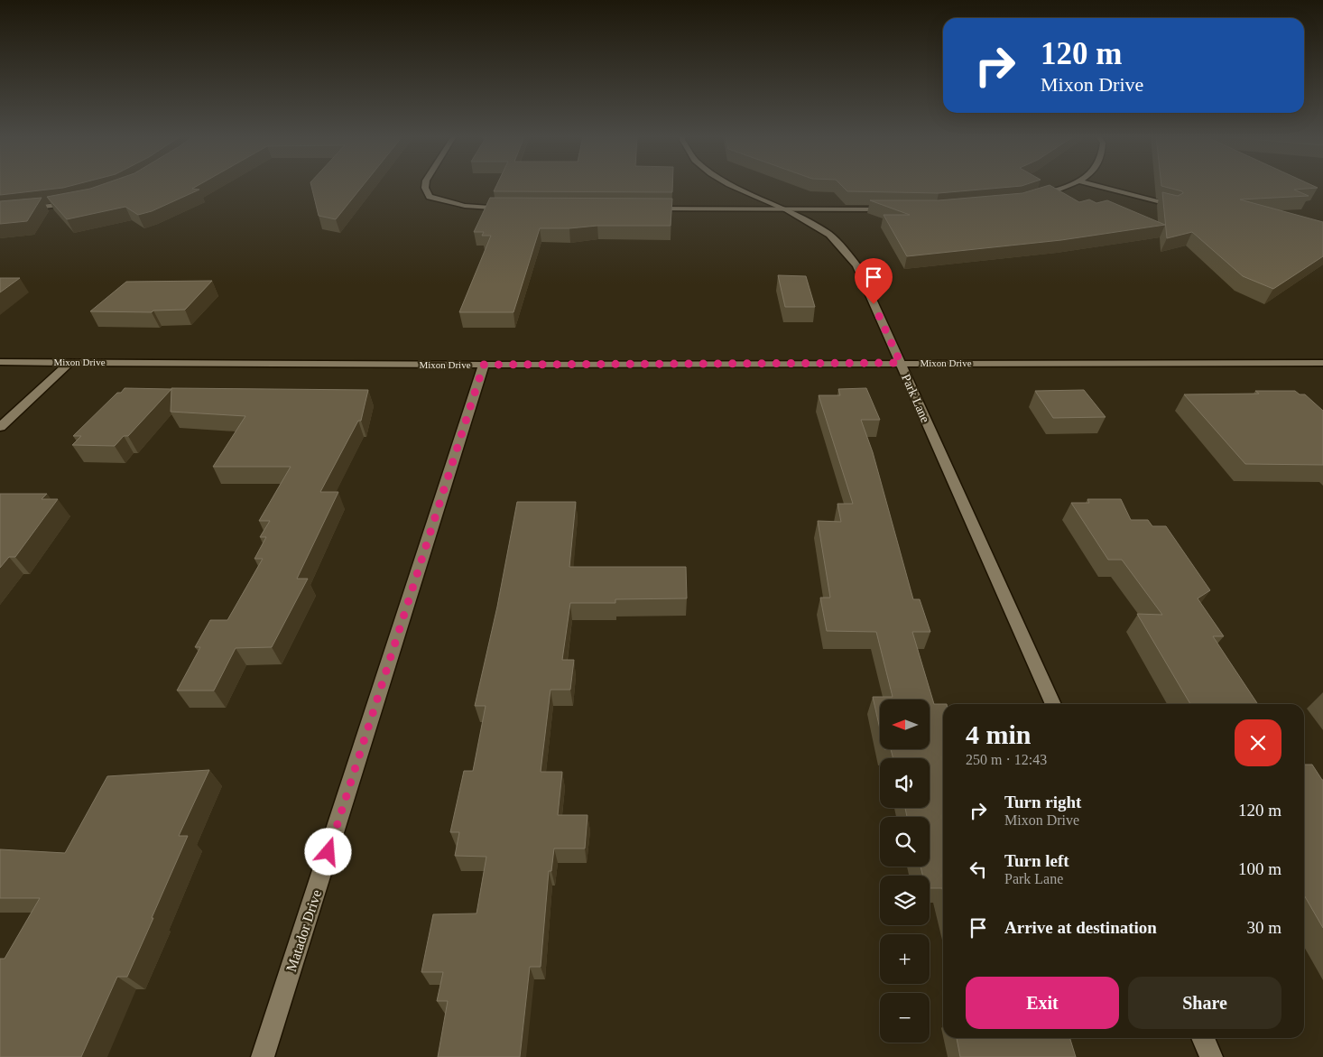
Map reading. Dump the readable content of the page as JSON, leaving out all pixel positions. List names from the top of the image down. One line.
{"streets":{"street":["Mixon Drive","Park Lane","Matador Drive"]},"crossings":[["Mixon Drive","Park Lane"],["Mixon Drive","Matador Drive"]],"north":"left","page":{"turn":["120 m","Mixon Drive"],"map_buttons":["+","−"],"heading":["4 min","250 m · 12:43"],"list":[{"name":"Turn right","note":"Mixon Drive","value":"120 m"},{"name":"Turn left","note":"Park Lane","value":"100 m"},{"name":"Arrive at destination","value":"30 m"}],"buttons":["Exit","Share"]}}
